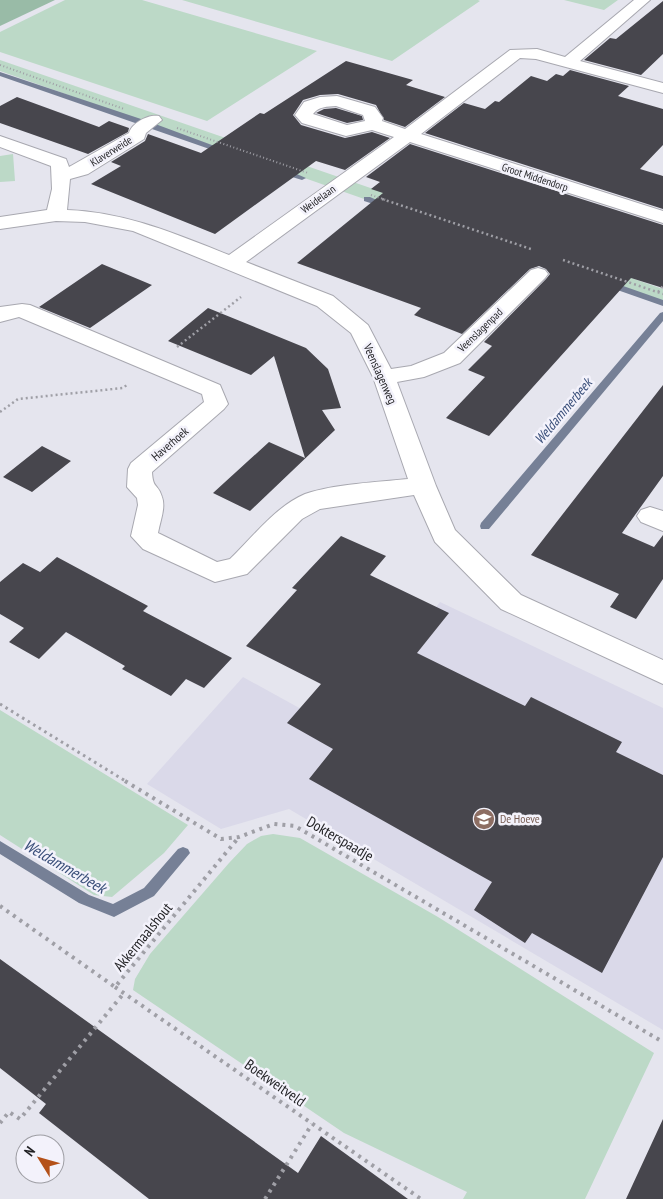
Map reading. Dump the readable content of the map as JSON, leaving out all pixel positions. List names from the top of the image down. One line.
{"streets":{"street":["Klaverweide","Groot Middendorp","Weidelaan","Veenslagenpad","Veenslagenweg","Haverhoek"],"path":["Dokterspaadje","Akkermaalshout","Boekweitveld"]},"crossings":[["Groot Middendorp","Weidelaan"],["Weidelaan","Veenslagenweg"],["Veenslagenpad","Veenslagenweg"],["Veenslagenweg","Haverhoek"],["Dokterspaadje","Akkermaalshout"],["Akkermaalshout","Boekweitveld"]],"water":["Weldammerbeek"],"places":{"school or university":["De Hoeve"]},"north":"top left"}
